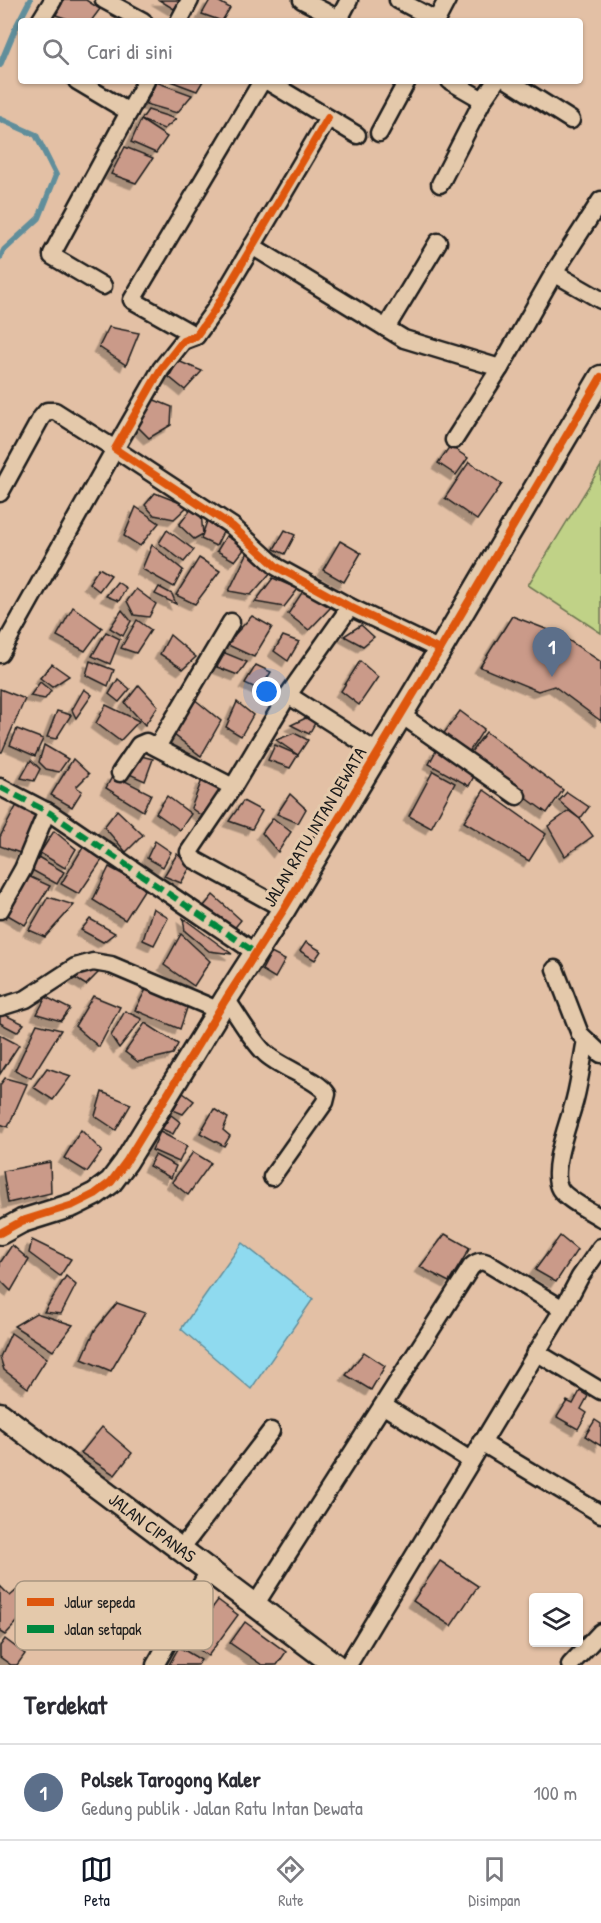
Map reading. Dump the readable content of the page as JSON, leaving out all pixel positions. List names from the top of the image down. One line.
{"streets":{"street":["JALAN RATU INTAN DEWATA","JALAN CIPANAS"]},"legend":["Jalur sepeda","Jalan setapak"],"page":{"search":"Cari di sini","pins":"1","heading":"Terdekat","list":[{"mark":"1","name":"Polsek Tarogong Kaler","note":"Gedung publik · Jalan Ratu Intan Dewata","value":"100 m"}],"nav":["Peta","Rute","Disimpan"]}}
